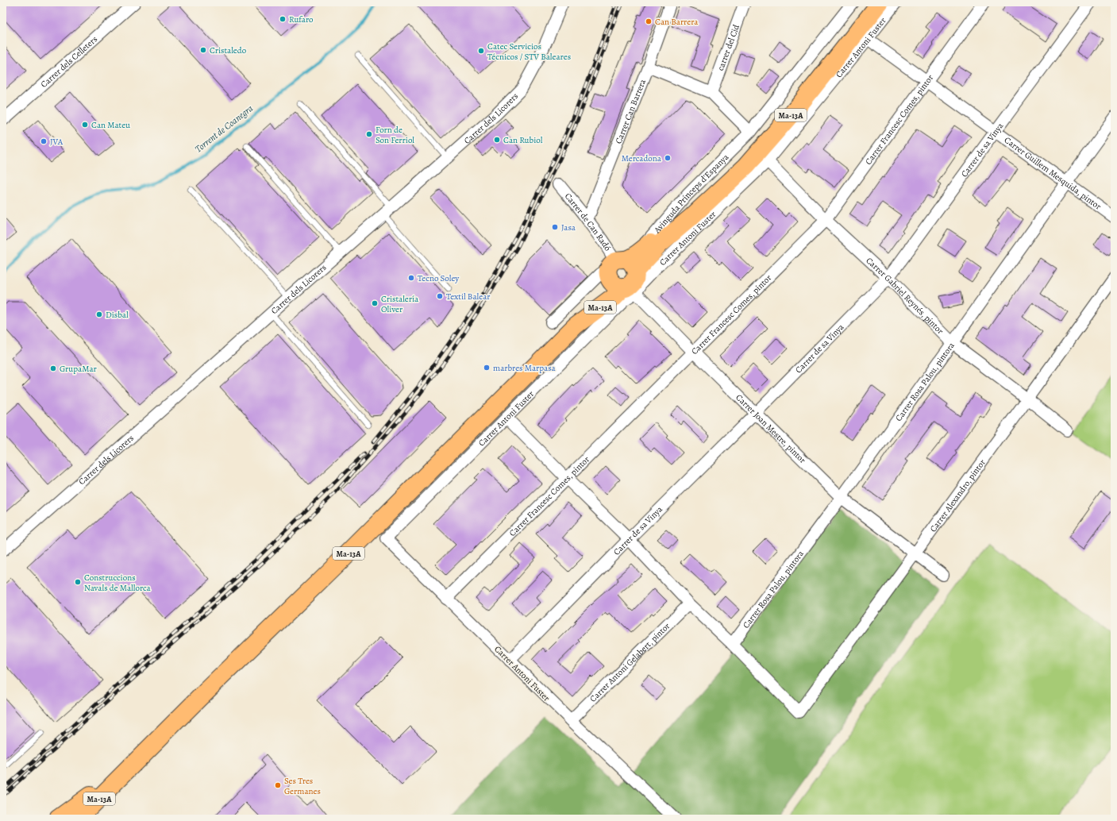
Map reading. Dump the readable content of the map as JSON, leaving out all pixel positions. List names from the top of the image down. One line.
{"streets":{"main road":["Ma-13A"],"street":["carrer del Cid","Carrer Antoni Fuster","Carrer dels Celleters","Carrer Can Barrera","Carrer dels Licorers","Carrer Francesc Comes, pintor","Carrer de sa Vinya","Carrer Guillem Mesquida, pintor","Avinguda Prínceps d'Espanya","Carrer de Can Radó","Carrer Gabriel Reynés, pintor","Carrer Rosa Palou, pintora","Carrer Joan Mestre, pintor","Carrer Alexandro, pintor","Carrer Antoni Gelabert, pintor"]},"crossings":[["Carrer Antoni Fuster","Ma-13A"],["Carrer Antoni Fuster","Carrer Francesc Comes, pintor"],["Carrer Antoni Fuster","Carrer de sa Vinya"],["Carrer Antoni Fuster","Carrer Guillem Mesquida, pintor"],["Carrer Antoni Fuster","Carrer Gabriel Reynés, pintor"],["Carrer Antoni Fuster","Carrer Joan Mestre, pintor"],["Carrer Antoni Fuster","Carrer Antoni Gelabert, pintor"],["Carrer Can Barrera","Carrer de Can Radó"],["Ma-13A","Avinguda Prínceps d'Espanya"],["Ma-13A","Carrer de Can Radó"],["Ma-13A","Carrer Joan Mestre, pintor"],["Carrer Francesc Comes, pintor","Carrer Guillem Mesquida, pintor"],["Carrer Francesc Comes, pintor","Carrer Gabriel Reynés, pintor"],["Carrer Francesc Comes, pintor","Carrer Joan Mestre, pintor"],["Carrer de sa Vinya","Carrer Guillem Mesquida, pintor"],["Carrer de sa Vinya","Carrer Gabriel Reynés, pintor"],["Carrer de sa Vinya","Carrer Joan Mestre, pintor"],["Carrer Guillem Mesquida, pintor","Carrer Rosa Palou, pintora"],["Avinguda Prínceps d'Espanya","Carrer de Can Radó"],["Carrer Gabriel Reynés, pintor","Carrer Rosa Palou, pintora"],["Carrer Gabriel Reynés, pintor","Carrer Alexandro, pintor"],["Carrer Rosa Palou, pintora","Carrer Joan Mestre, pintor"],["Carrer Rosa Palou, pintora","Carrer Alexandro, pintor"],["Carrer Joan Mestre, pintor","Carrer Alexandro, pintor"]],"water":["Torrent de Coanegra"],"places":["Rufaro","Can Barrera","Cristaledo","Catec Servicios Técnicos / STV Baleares","Can Mateu","Forn de Son Ferriol","Can Rubiol","JVA","Mercadona","Jasa","Tecno Soley","Textil Balear","Cristalería Oliver","Disbal","marbres Marpasa","GrupaMar","Construccions Navals de Mallorca","Ses Tres Germanes"]}
